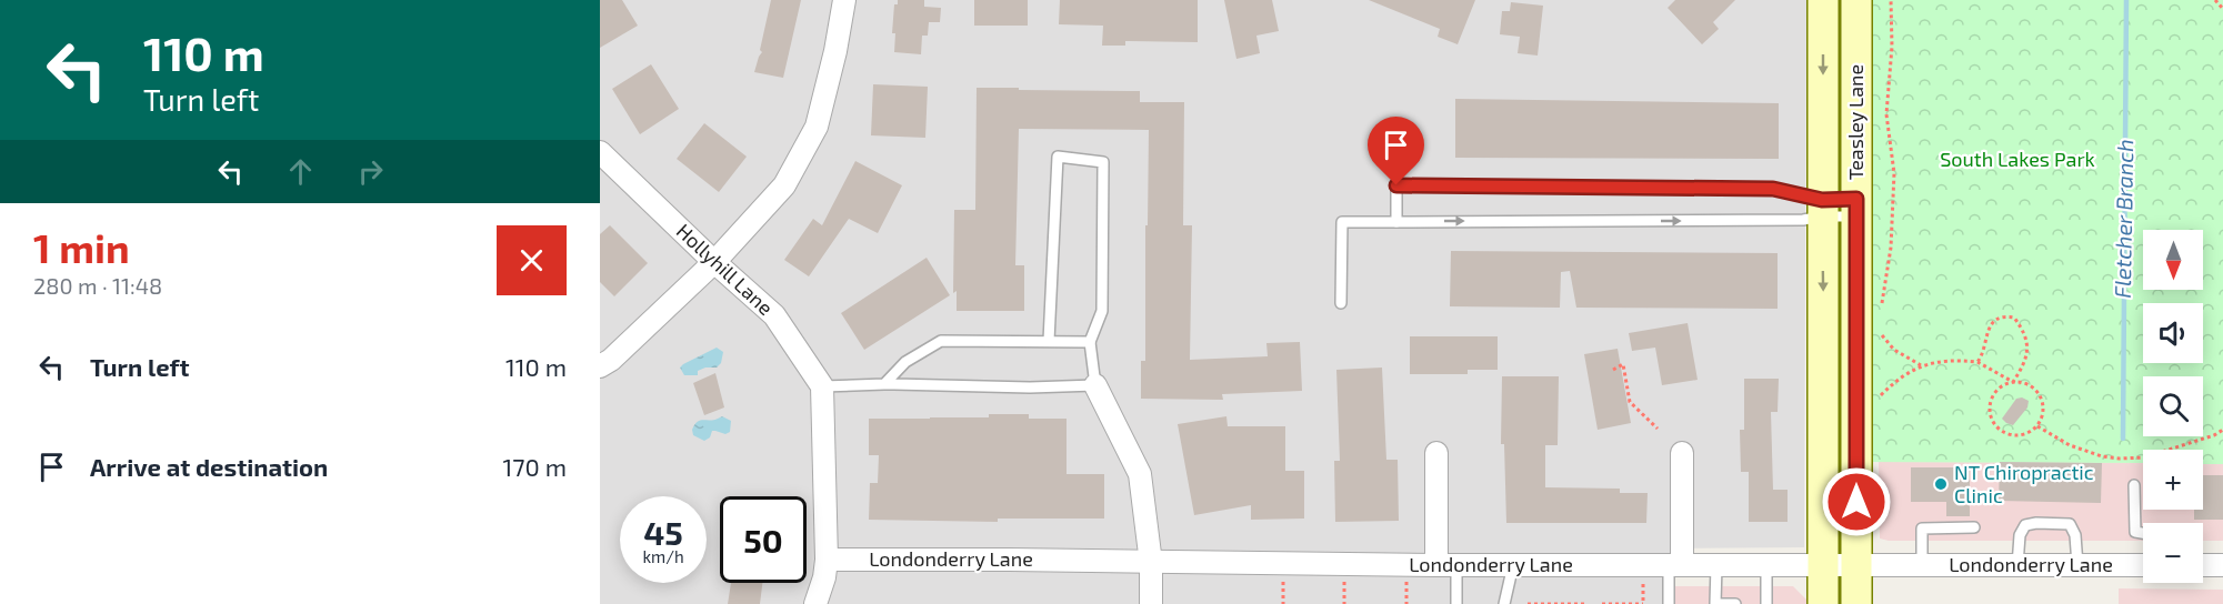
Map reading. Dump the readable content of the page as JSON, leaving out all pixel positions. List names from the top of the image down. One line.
{"streets":{"main road":["Teasley Lane"],"street":["Hollyhill Lane","Londonderry Lane"]},"crossings":[["Teasley Lane","Londonderry Lane"]],"water":["Fletcher Branch"],"parks":["South Lakes Park"],"places":["NT Chiropractic Clinic"],"north":"bottom","page":{"turn":["110 m","Turn left"],"heading":["1 min","280 m · 11:48"],"map_buttons":["+","−"],"list":[{"name":"Turn left","value":"110 m"},{"name":"Arrive at destination","value":"170 m"}],"speed":"45 km/h","limit":"50"}}
